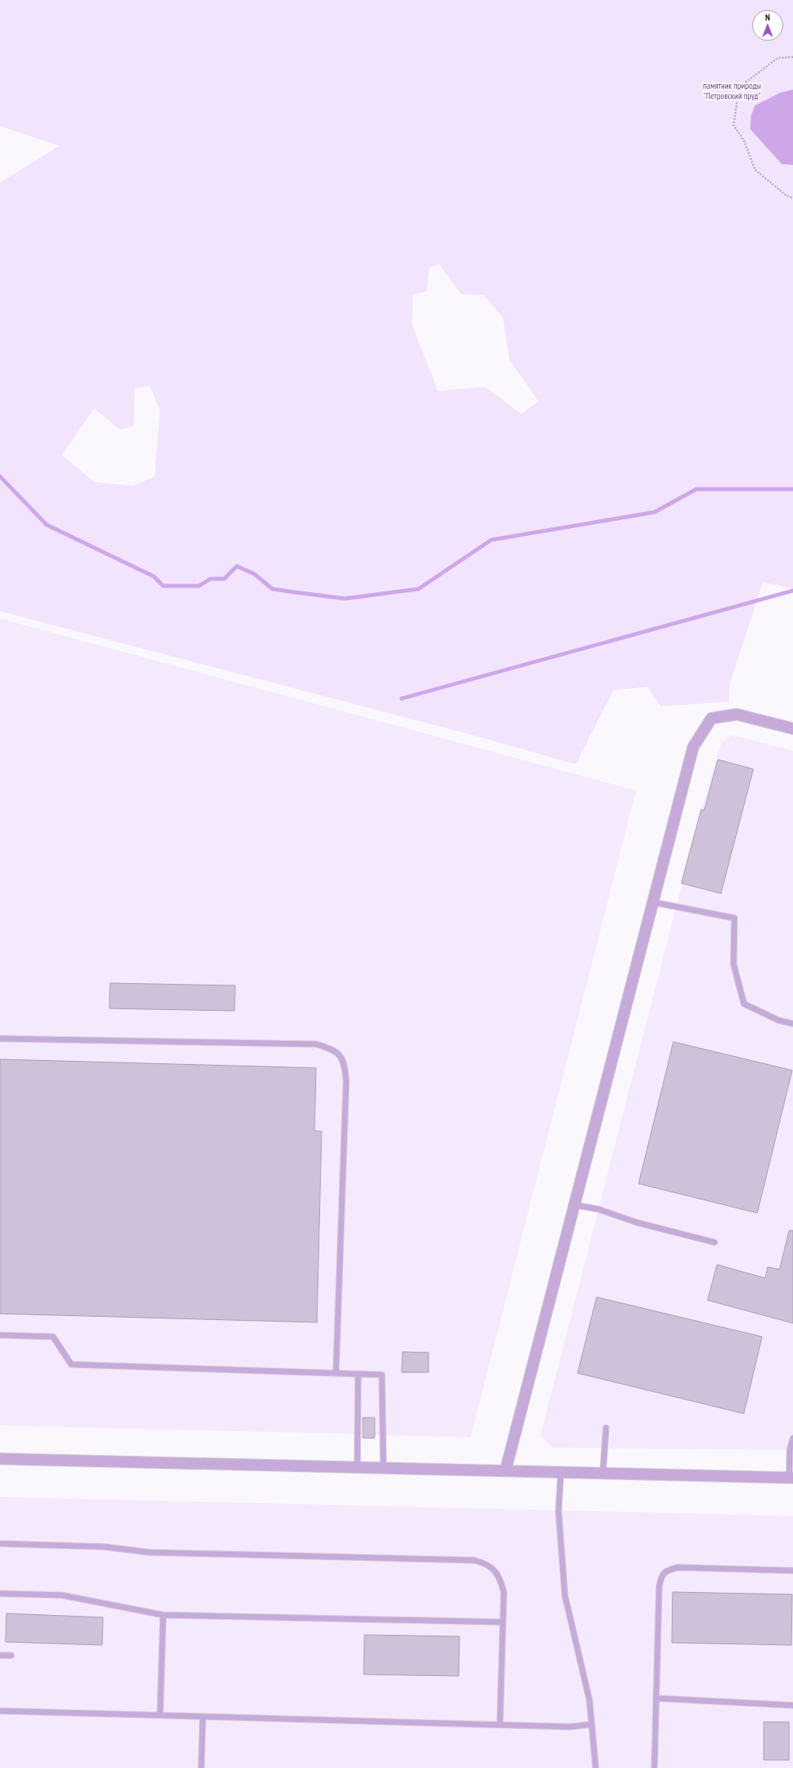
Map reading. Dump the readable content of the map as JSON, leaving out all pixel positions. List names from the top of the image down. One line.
{"parks":["памятник природы \"Петровский пруд\""],"north":"top"}
